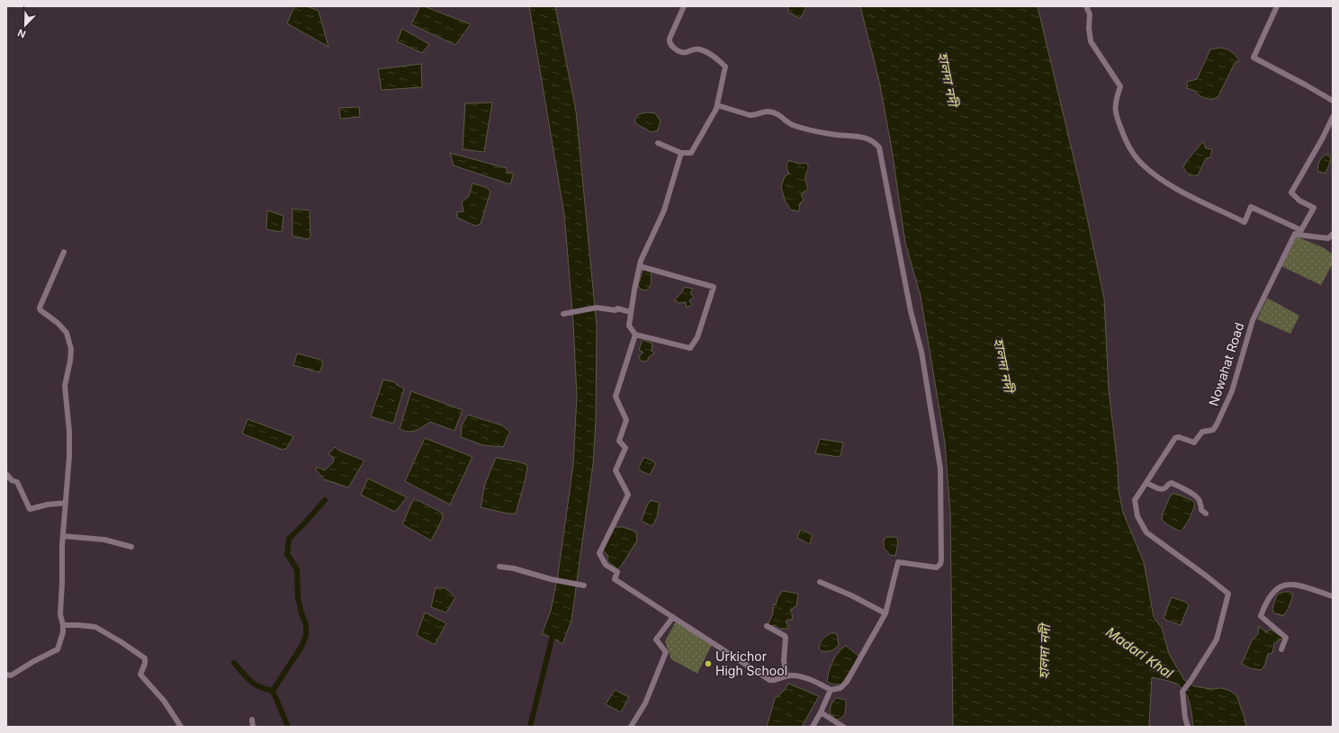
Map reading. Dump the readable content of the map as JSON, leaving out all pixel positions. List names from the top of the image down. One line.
{"streets":{"street":["Nowahat Road"]},"water":["হালদা নদী","Madari Khal"],"places":["Urkichor High School"],"north":"bottom left"}
